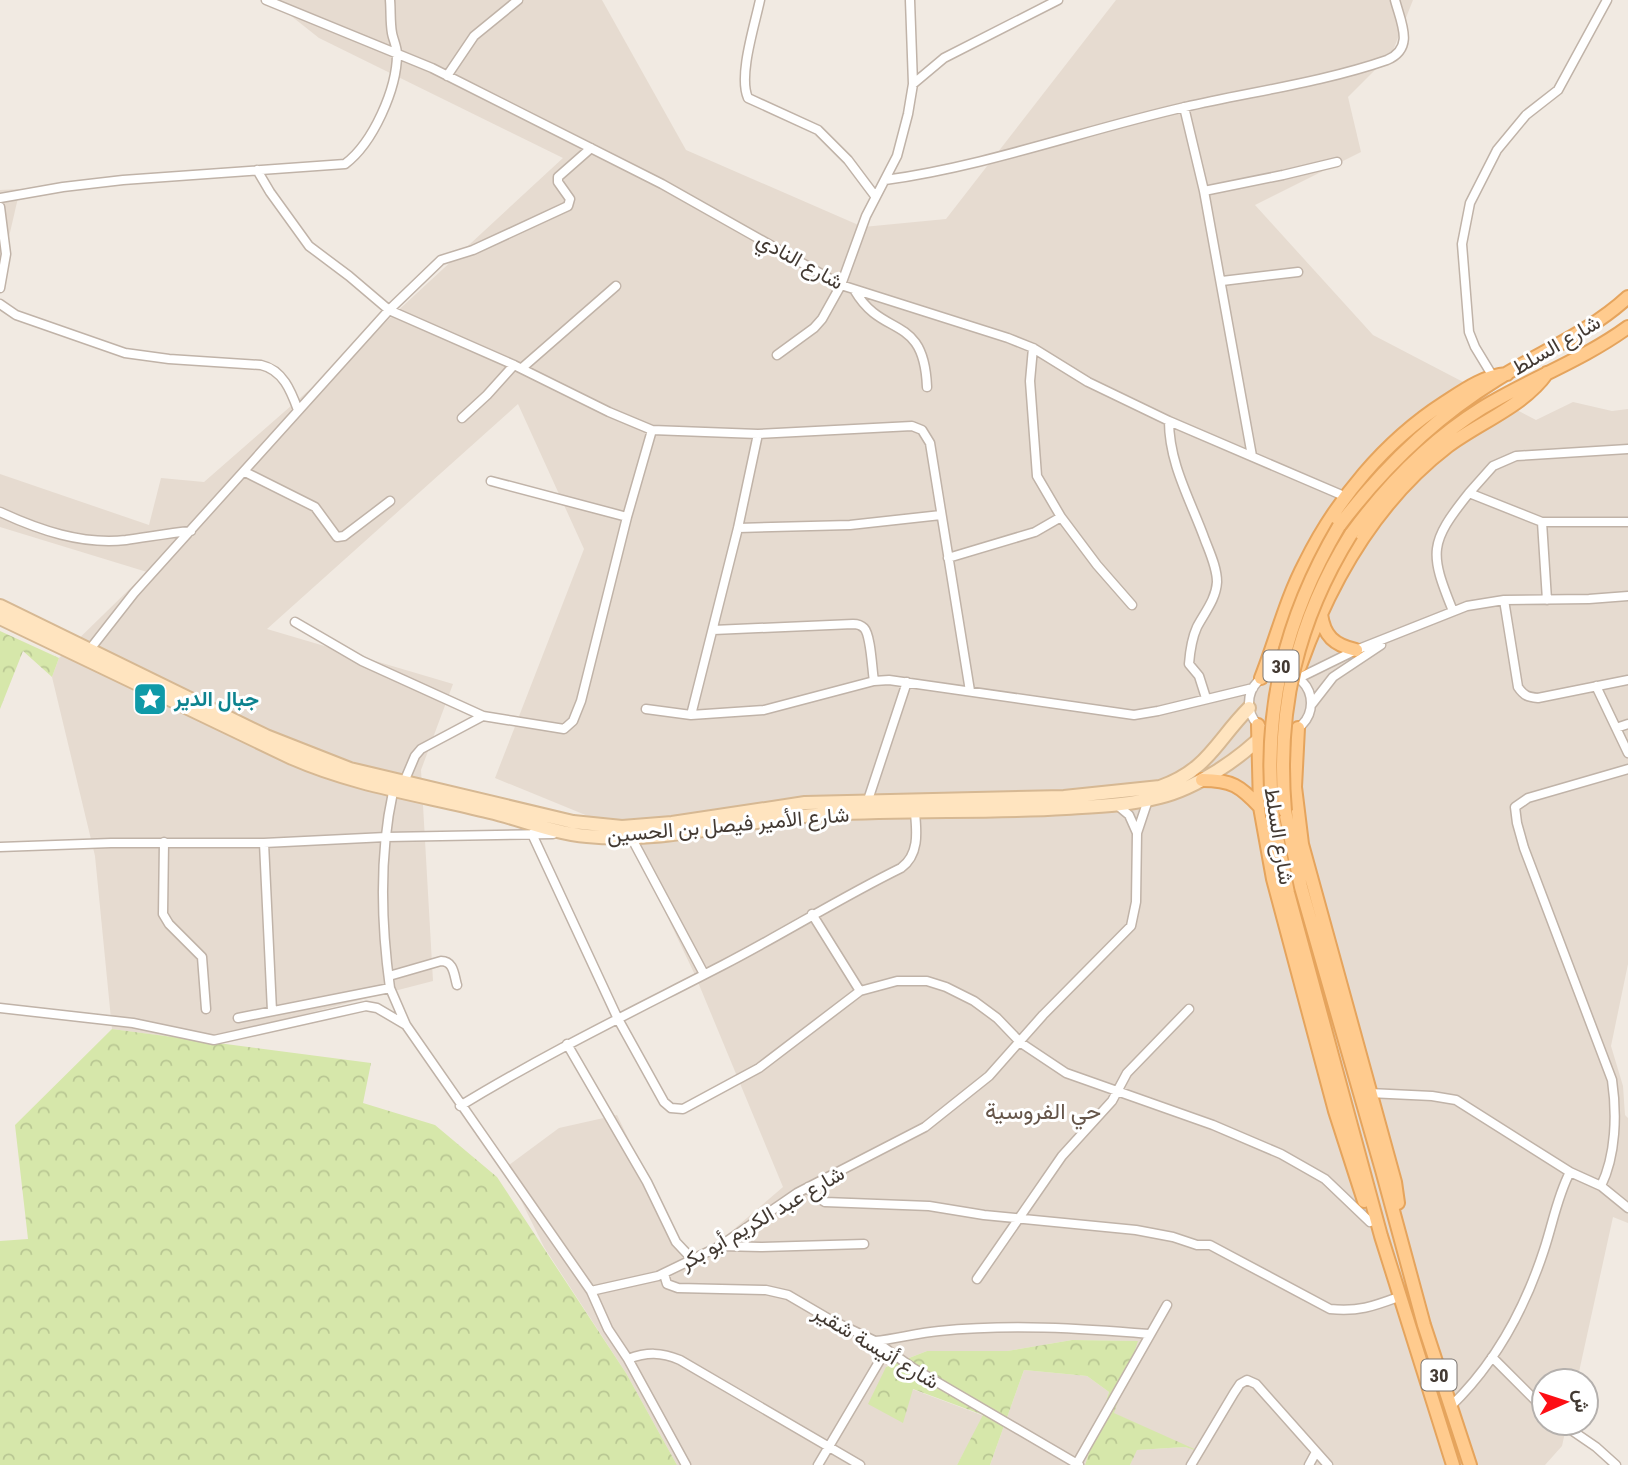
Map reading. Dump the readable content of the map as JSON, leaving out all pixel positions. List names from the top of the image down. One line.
{"streets":{"main road":["شارع السلط","30"],"street":["شارع النادي","شارع الأمير فيصل بن الحسين","شارع عبد الكريم أبو بكر","شارع أنيسة شقير"]},"crossings":[["شارع الأمير فيصل بن الحسين","شارع عبد الكريم أبو بكر"],["شارع عبد الكريم أبو بكر","شارع أنيسة شقير"]],"districts":["حي الفروسية"],"places":{"place":["جبال الدير"]},"north":"right"}
